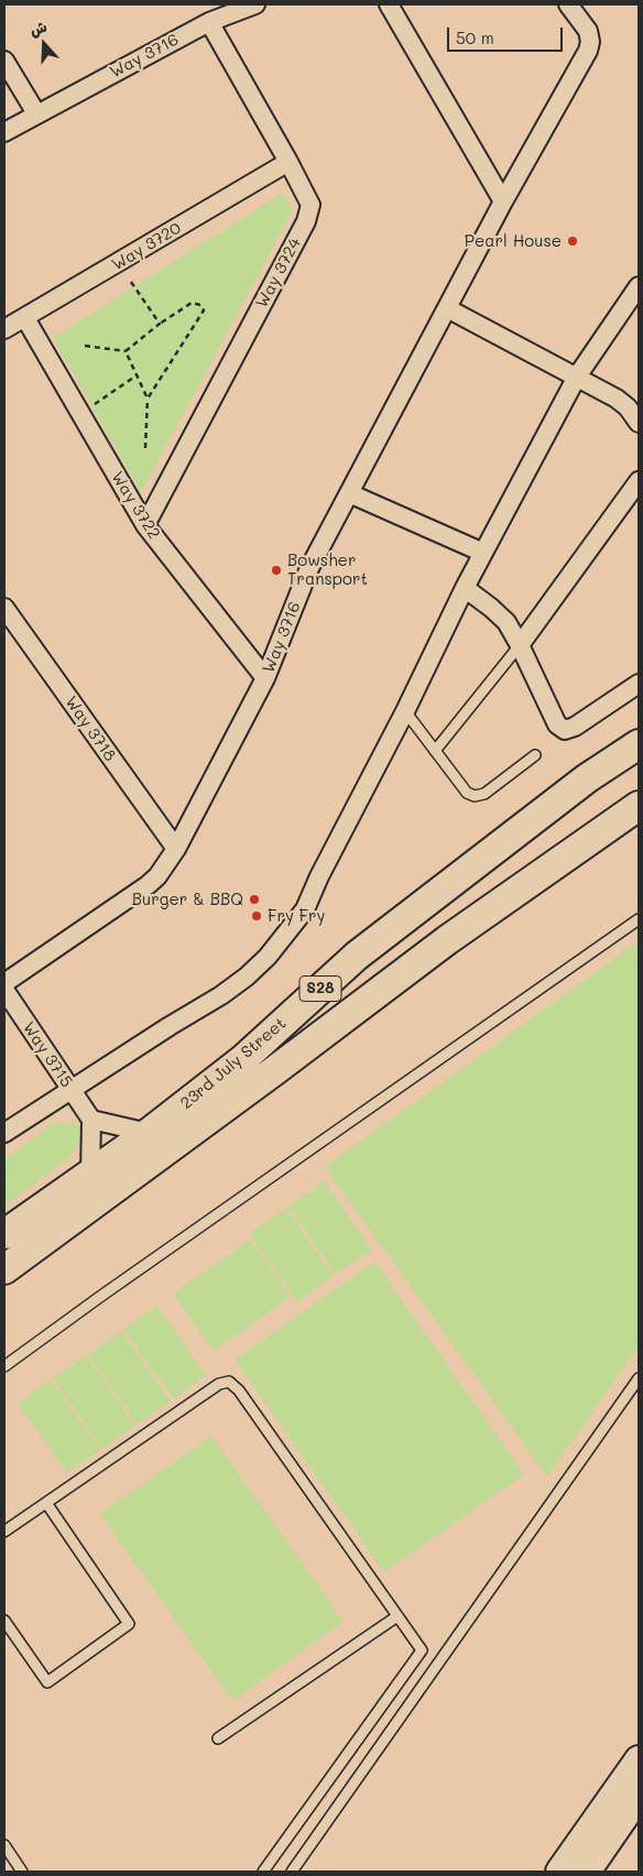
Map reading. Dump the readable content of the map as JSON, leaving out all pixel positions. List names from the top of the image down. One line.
{"streets":{"main road":["S28","23rd July Street"],"street":["Way 3716","Way 3720","Way 3724","Way 3722","Way 3718","Way 3715"]},"crossings":[["Way 3716","Way 3724"],["Way 3716","Way 3722"],["Way 3716","Way 3718"],["Way 3720","Way 3724"],["Way 3720","Way 3722"],["Way 3724","Way 3722"]],"places":["Pearl House","Bowsher Transport","Burger & BBQ","Fry Fry"],"scale_bar":"50 m","north":"top"}
